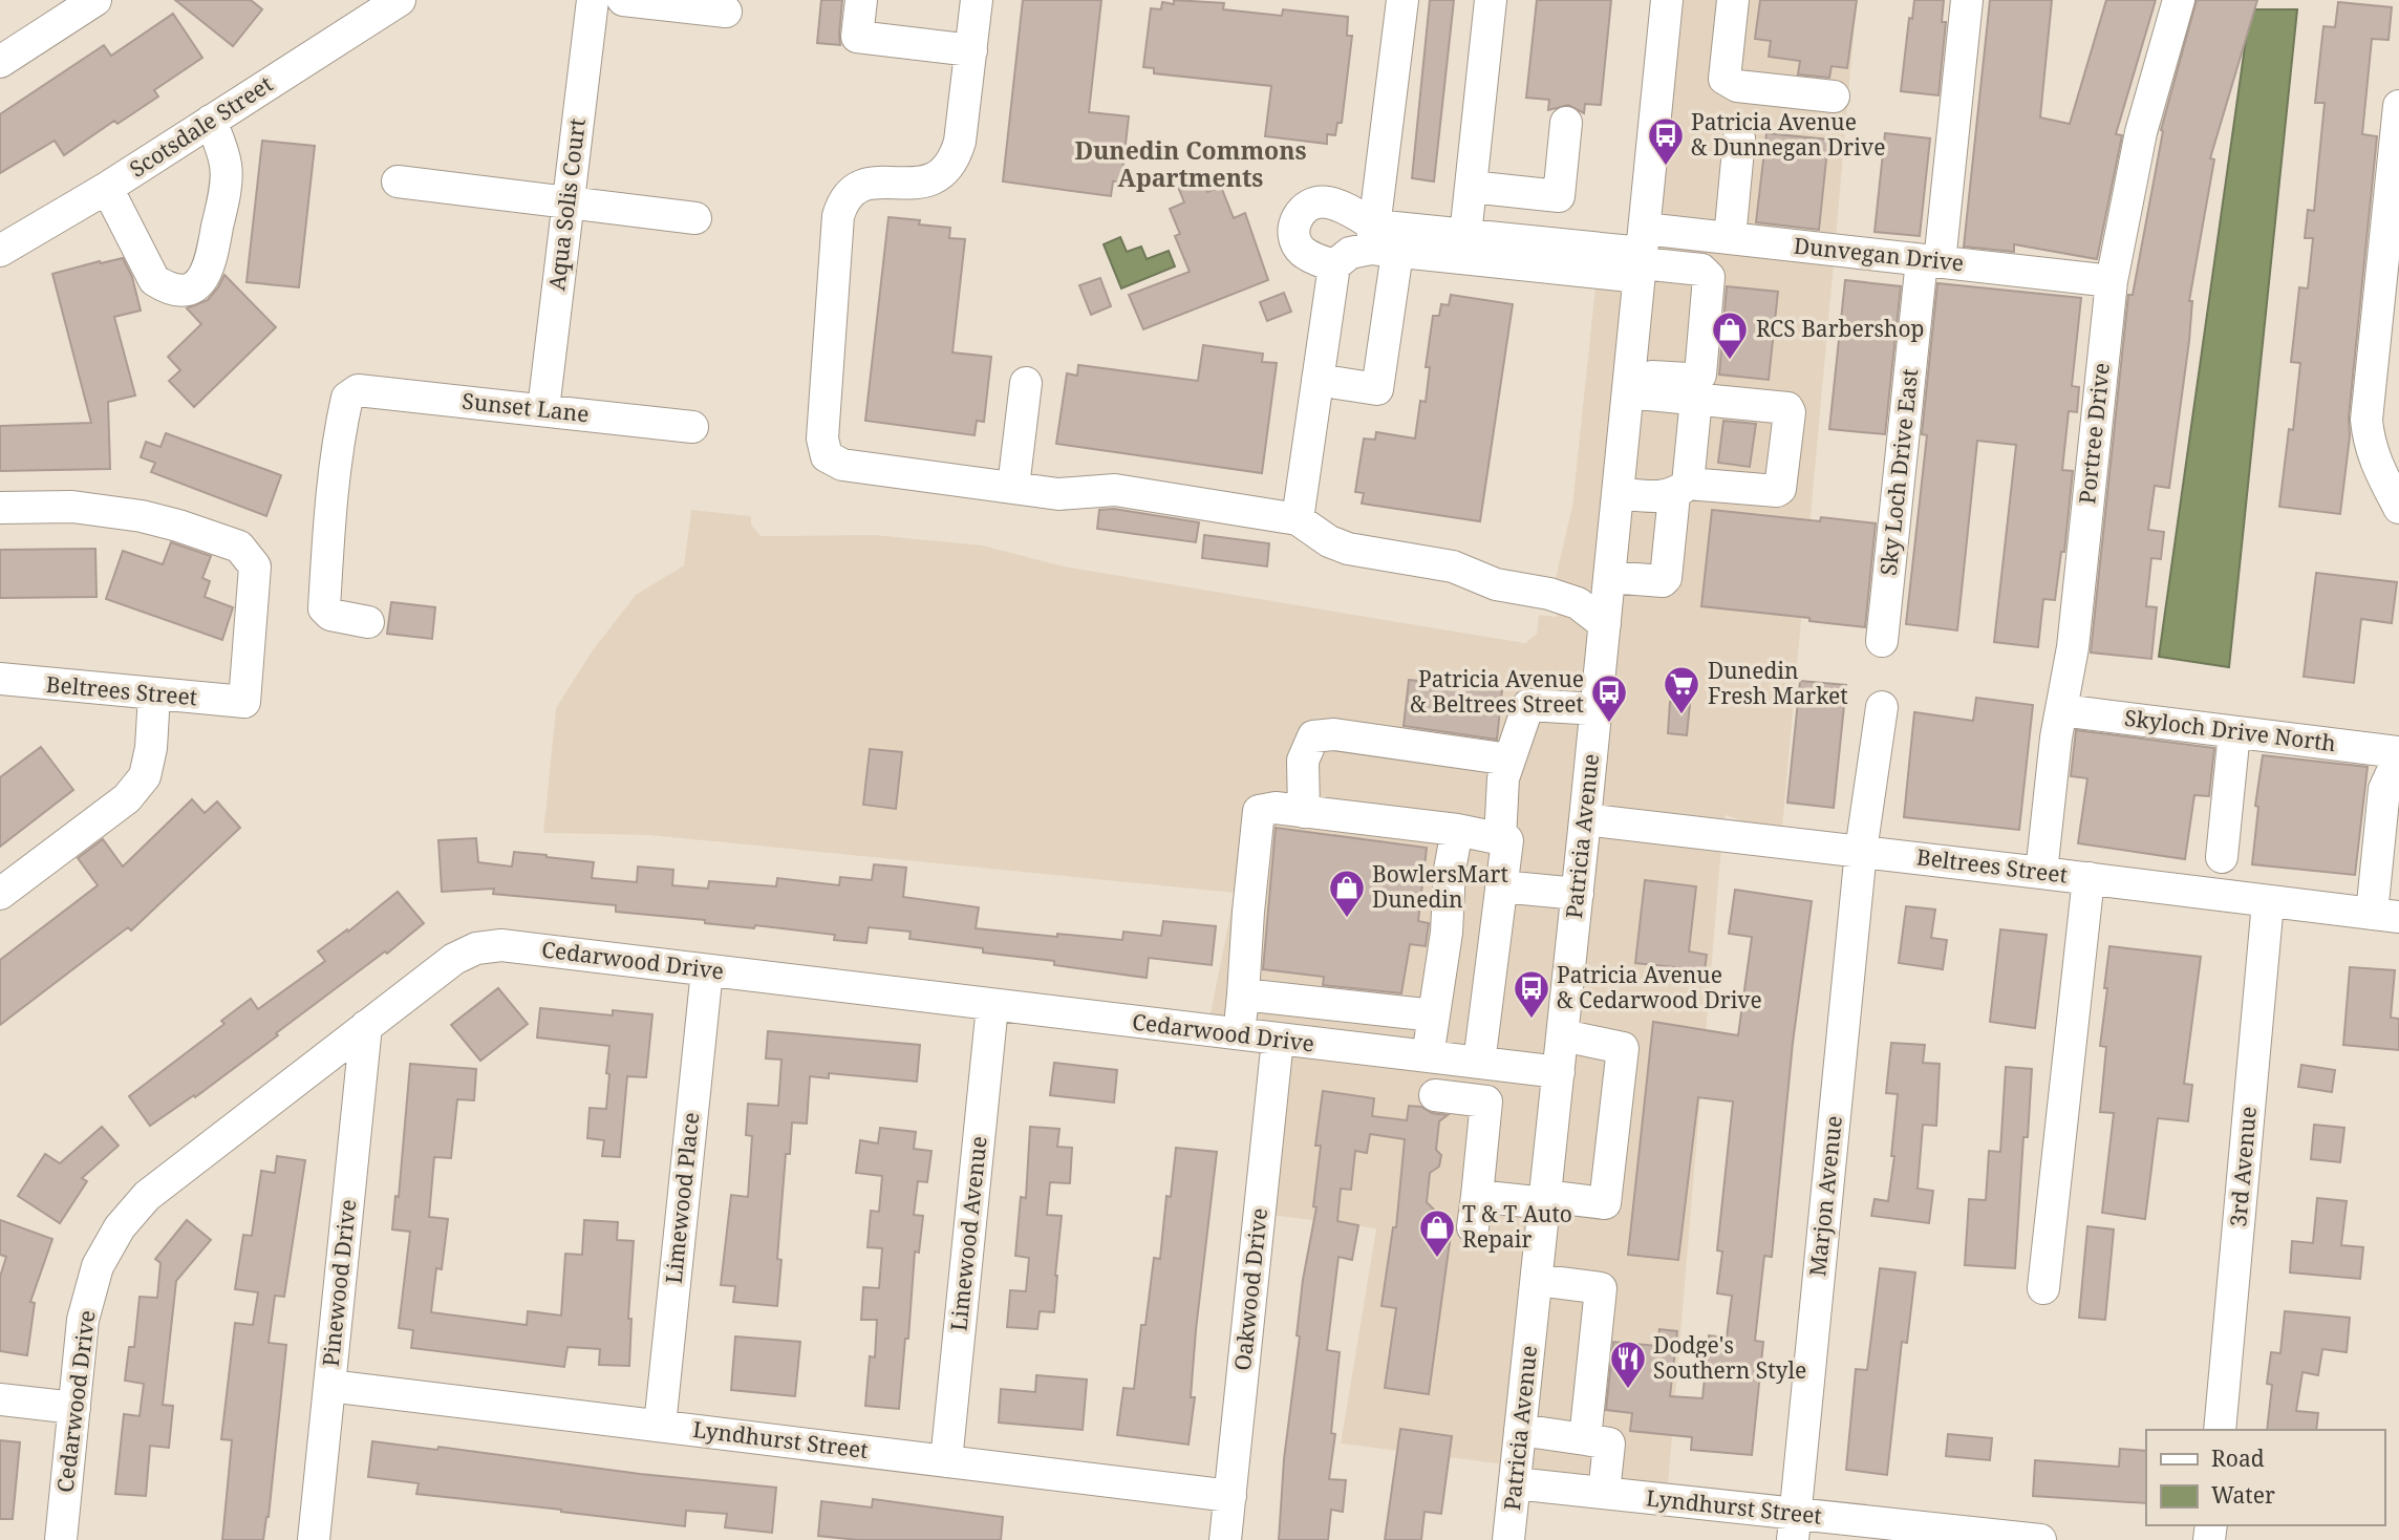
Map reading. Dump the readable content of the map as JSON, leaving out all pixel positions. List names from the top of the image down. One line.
{"streets":{"street":["Scotsdale Street","Aqua Solis Court","Dunvegan Drive","Sunset Lane","Portree Drive","Sky Loch Drive East","Beltrees Street","Skyloch Drive North","Patricia Avenue","Cedarwood Drive","3rd Avenue","Marjon Avenue","Limewood Place","Limewood Avenue","Pinewood Drive","Oakwood Drive","Lyndhurst Street"]},"crossings":[["Aqua Solis Court","Sunset Lane"],["Dunvegan Drive","Portree Drive"],["Dunvegan Drive","Sky Loch Drive East"],["Dunvegan Drive","Patricia Avenue"],["Portree Drive","Beltrees Street"],["Portree Drive","Skyloch Drive North"],["Beltrees Street","Patricia Avenue"],["Beltrees Street","3rd Avenue"],["Beltrees Street","Marjon Avenue"],["Patricia Avenue","Cedarwood Drive"],["Patricia Avenue","Lyndhurst Street"],["Cedarwood Drive","Limewood Place"],["Cedarwood Drive","Limewood Avenue"],["Cedarwood Drive","Pinewood Drive"],["Cedarwood Drive","Oakwood Drive"],["Marjon Avenue","Lyndhurst Street"],["Limewood Place","Lyndhurst Street"],["Limewood Avenue","Lyndhurst Street"],["Pinewood Drive","Lyndhurst Street"],["Oakwood Drive","Lyndhurst Street"]],"districts":["Dunedin Commons Apartments"],"places":{"bus stop":["Patricia Avenue & Dunnegan Drive","Patricia Avenue & Beltrees Street","Patricia Avenue & Cedarwood Drive"],"shop":["RCS Barbershop","BowlersMart Dunedin","T & T Auto Repair"],"supermarket":["Dunedin Fresh Market"],"restaurant":["Dodge's Southern Style"]},"legend":["Road","Water"]}
